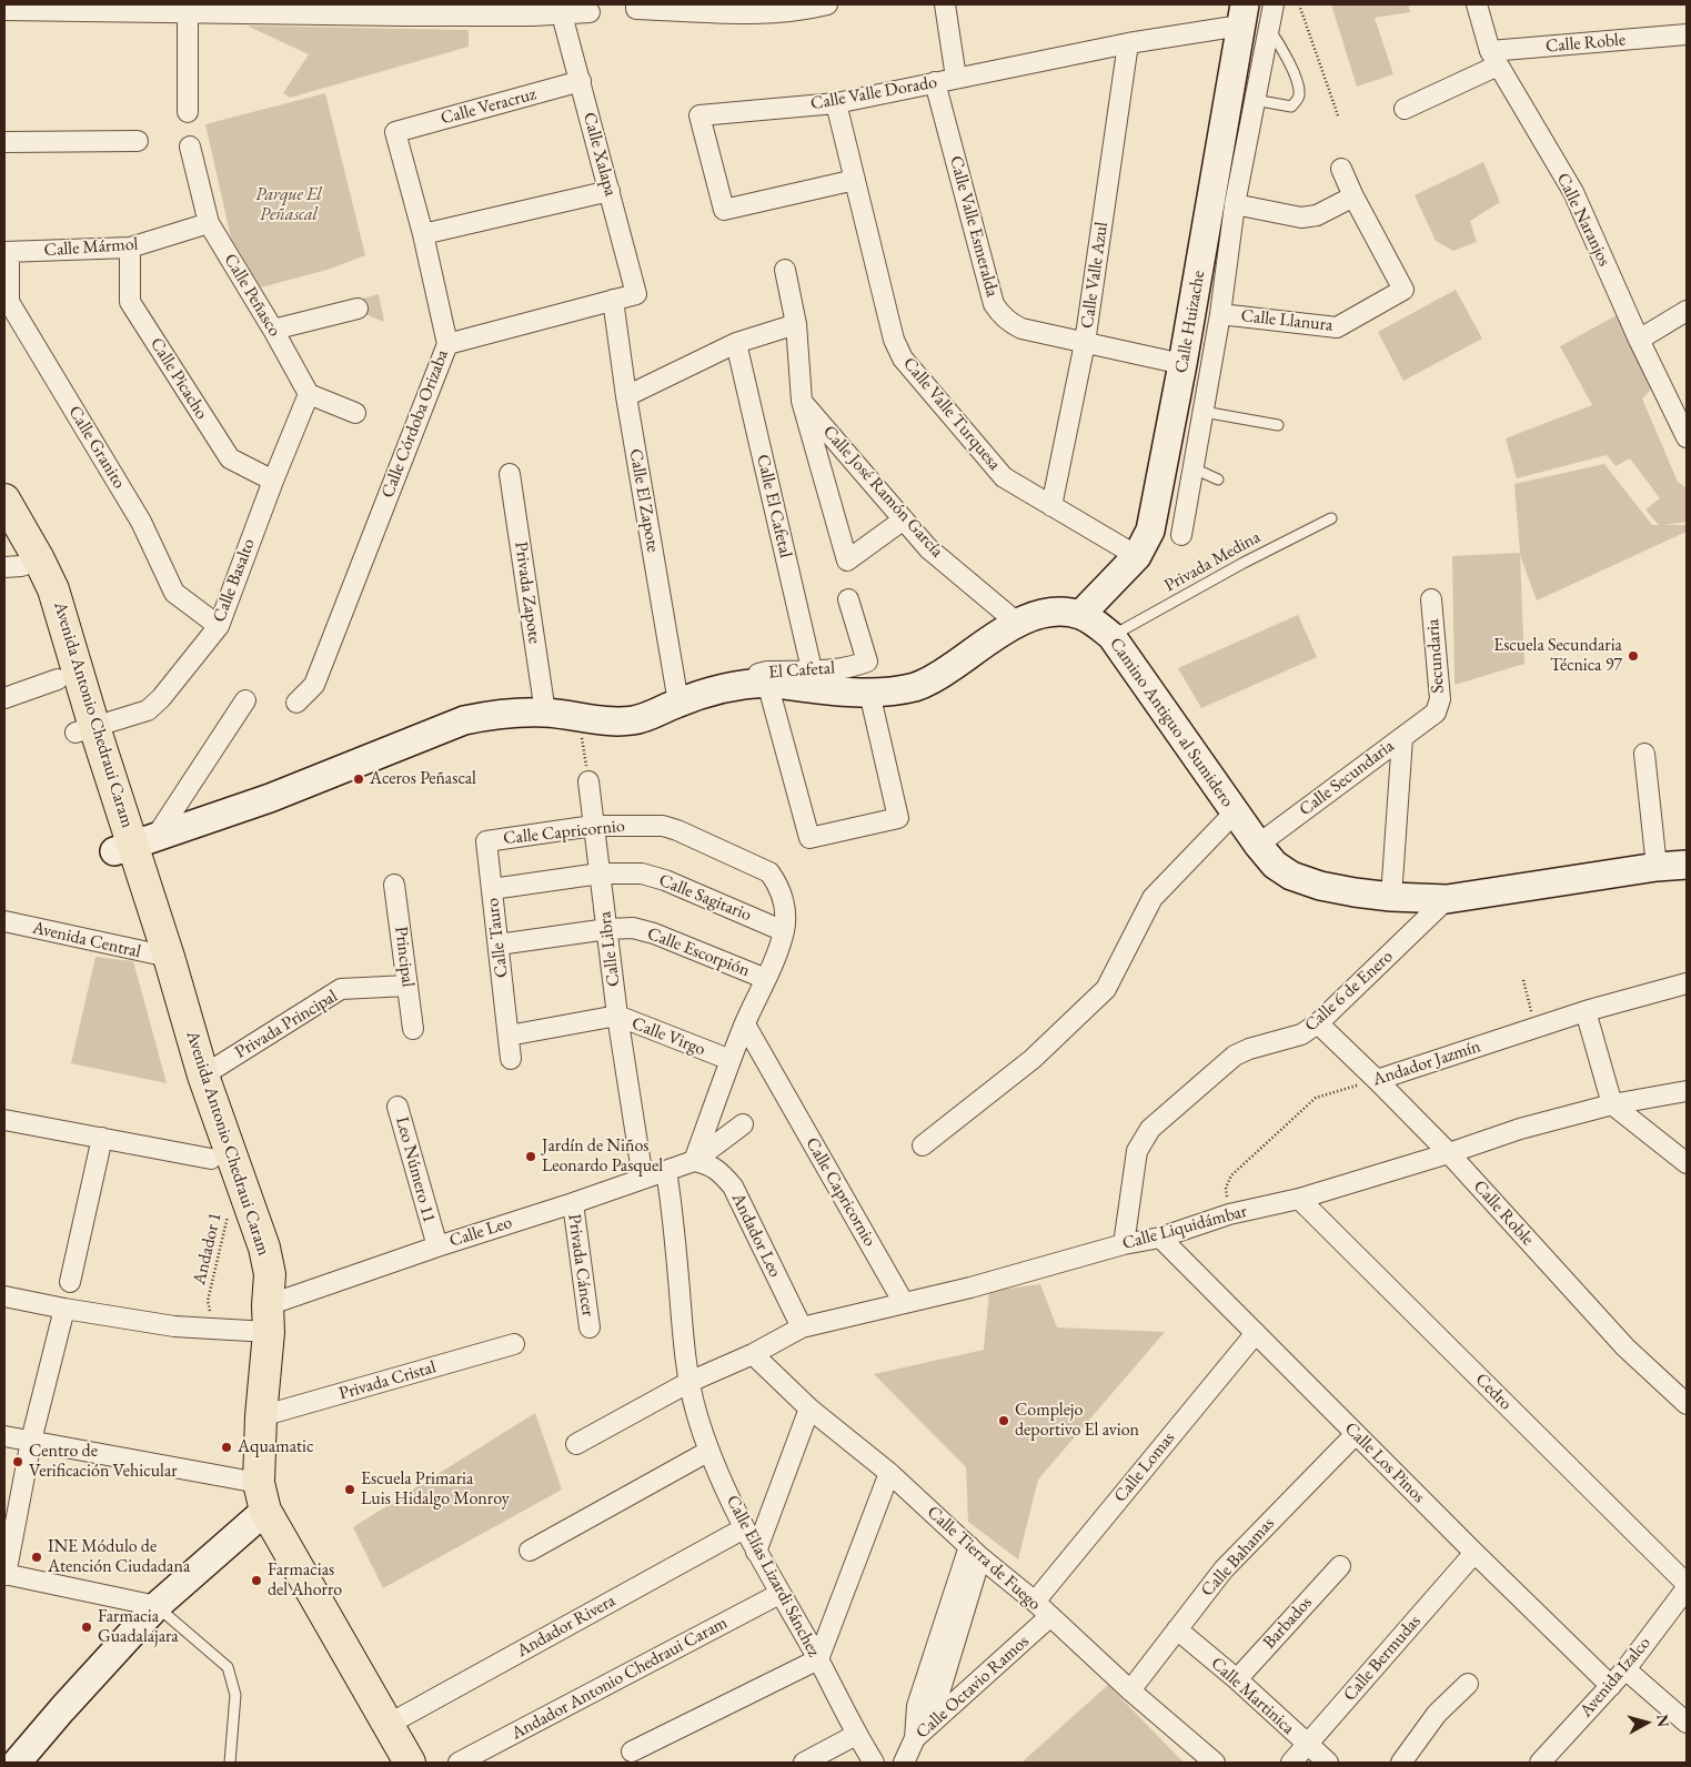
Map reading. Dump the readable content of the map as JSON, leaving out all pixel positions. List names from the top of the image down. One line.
{"streets":{"main road":["Calle Huizache","Avenida Antonio Chedraui Caram","Camino Antiguo al Sumidero"],"street":["Calle Roble","Calle Valle Dorado","Calle Veracruz","Calle Xalapa","Calle Naranjos","Calle Valle Esmeralda","Calle Mármol","Calle Valle Azul","Calle Peñasco","Calle Llanura","Calle Picacho","Calle Valle Turquesa","Calle Córdoba Orizaba","Calle Granito","Calle José Ramón García","Calle El Zapote","Calle El Cafetal","Calle Basalto","Privada Zapote","Secundaria","El Cafetal","Calle Secundaria","Calle Capricornio","Calle Sagitario","Calle Tauro","Avenida Central","Calle Libra","Calle Escorpión","Principal","Calle 6 de Enero","Privada Principal","Calle Virgo","Andador Jazmín","Leo Número 11","Calle Liquidámbar","Calle Leo","Andador Leo","Privada Cáncer","Privada Cristal","Cedro","Calle Los Pinos","Calle Lomas","Calle Bahamas","Calle Tierra de Fuego","Calle Elías Lizardi Sánchez","Barbados","Andador Rivera","Calle Bermudas","Avenida Izalco","Andador Antonio Chedraui Caram","Calle Octavio Ramos","Calle Martinica"],"lane":["Privada Medina"],"path":["Andador 1"]},"crossings":[["Calle Roble","Calle Naranjos"],["Calle Roble","Calle 6 de Enero"],["Calle Roble","Andador Jazmín"],["Calle Roble","Calle Liquidámbar"],["Calle Valle Dorado","Calle Valle Esmeralda"],["Calle Valle Dorado","Calle Valle Azul"],["Calle Valle Dorado","Calle Huizache"],["Calle Valle Dorado","Calle Valle Turquesa"],["Calle Veracruz","Calle Xalapa"],["Calle Veracruz","Calle Córdoba Orizaba"],["Calle Xalapa","Calle El Zapote"],["Calle Valle Esmeralda","Calle Valle Azul"],["Calle Valle Esmeralda","Calle Huizache"],["Calle Mármol","Calle Peñasco"],["Calle Mármol","Calle Picacho"],["Calle Mármol","Calle Granito"],["Calle Valle Azul","Calle Valle Turquesa"],["Calle Peñasco","Calle Basalto"],["Calle Llanura","Calle Huizache"],["Calle Huizache","Calle Valle Turquesa"],["Calle Huizache","Camino Antiguo al Sumidero"],["Calle Picacho","Calle Basalto"],["Calle Granito","Calle Basalto"],["Calle José Ramón García","Camino Antiguo al Sumidero"],["Calle El Zapote","Camino Antiguo al Sumidero"],["Calle El Cafetal","El Cafetal"],["Privada Medina","Camino Antiguo al Sumidero"],["Calle Basalto","Avenida Antonio Chedraui Caram"],["Privada Zapote","Camino Antiguo al Sumidero"],["Secundaria","Calle Secundaria"],["El Cafetal","Camino Antiguo al Sumidero"],["Avenida Antonio Chedraui Caram","Camino Antiguo al Sumidero"],["Avenida Antonio Chedraui Caram","Avenida Central"],["Avenida Antonio Chedraui Caram","Privada Principal"],["Avenida Antonio Chedraui Caram","Calle Leo"],["Avenida Antonio Chedraui Caram","Andador 1"],["Camino Antiguo al Sumidero","Calle Secundaria"],["Camino Antiguo al Sumidero","Calle 6 de Enero"],["Calle Capricornio","Calle Sagitario"],["Calle Capricornio","Calle Tauro"],["Calle Capricornio","Calle Libra"],["Calle Capricornio","Calle Escorpión"],["Calle Capricornio","Calle Virgo"],["Calle Capricornio","Calle Liquidámbar"],["Calle Capricornio","Calle Leo"],["Calle Capricornio","Andador Leo"],["Calle Sagitario","Calle Tauro"],["Calle Sagitario","Calle Libra"],["Calle Tauro","Calle Escorpión"],["Calle Tauro","Calle Virgo"],["Calle Libra","Calle Escorpión"],["Calle Libra","Calle Virgo"],["Calle Libra","Calle Leo"],["Principal","Privada Principal"],["Calle 6 de Enero","Calle Liquidámbar"],["Andador Jazmín","Calle Liquidámbar"],["Leo Número 11","Calle Leo"],["Calle Liquidámbar","Andador Leo"],["Calle Liquidámbar","Cedro"],["Calle Liquidámbar","Calle Los Pinos"],["Calle Liquidámbar","Calle Tierra de Fuego"],["Calle Liquidámbar","Calle Elías Lizardi Sánchez"],["Calle Leo","Andador Leo"],["Calle Leo","Privada Cáncer"],["Calle Los Pinos","Calle Lomas"],["Calle Los Pinos","Calle Bahamas"],["Calle Los Pinos","Calle Bermudas"],["Calle Los Pinos","Avenida Izalco"],["Calle Lomas","Calle Tierra de Fuego"],["Calle Bahamas","Calle Tierra de Fuego"],["Calle Bahamas","Calle Martinica"],["Calle Tierra de Fuego","Calle Octavio Ramos"],["Calle Elías Lizardi Sánchez","Andador Rivera"],["Calle Elías Lizardi Sánchez","Andador Antonio Chedraui Caram"],["Barbados","Calle Martinica"],["Calle Bermudas","Calle Martinica"]],"parks":["Parque El Peñascal"],"places":["Escuela Secundaria Técnica 97","Aceros Peñascal","Jardín de Niños Leonardo Pasquel","Complejo deportivo El avion","Aquamatic","Centro de Verificación Vehicular","Escuela Primaria Luis Hidalgo Monroy","INE Módulo de Atención Ciudadana","Farmacias del Ahorro","Farmacia Guadalajara"],"north":"right"}
